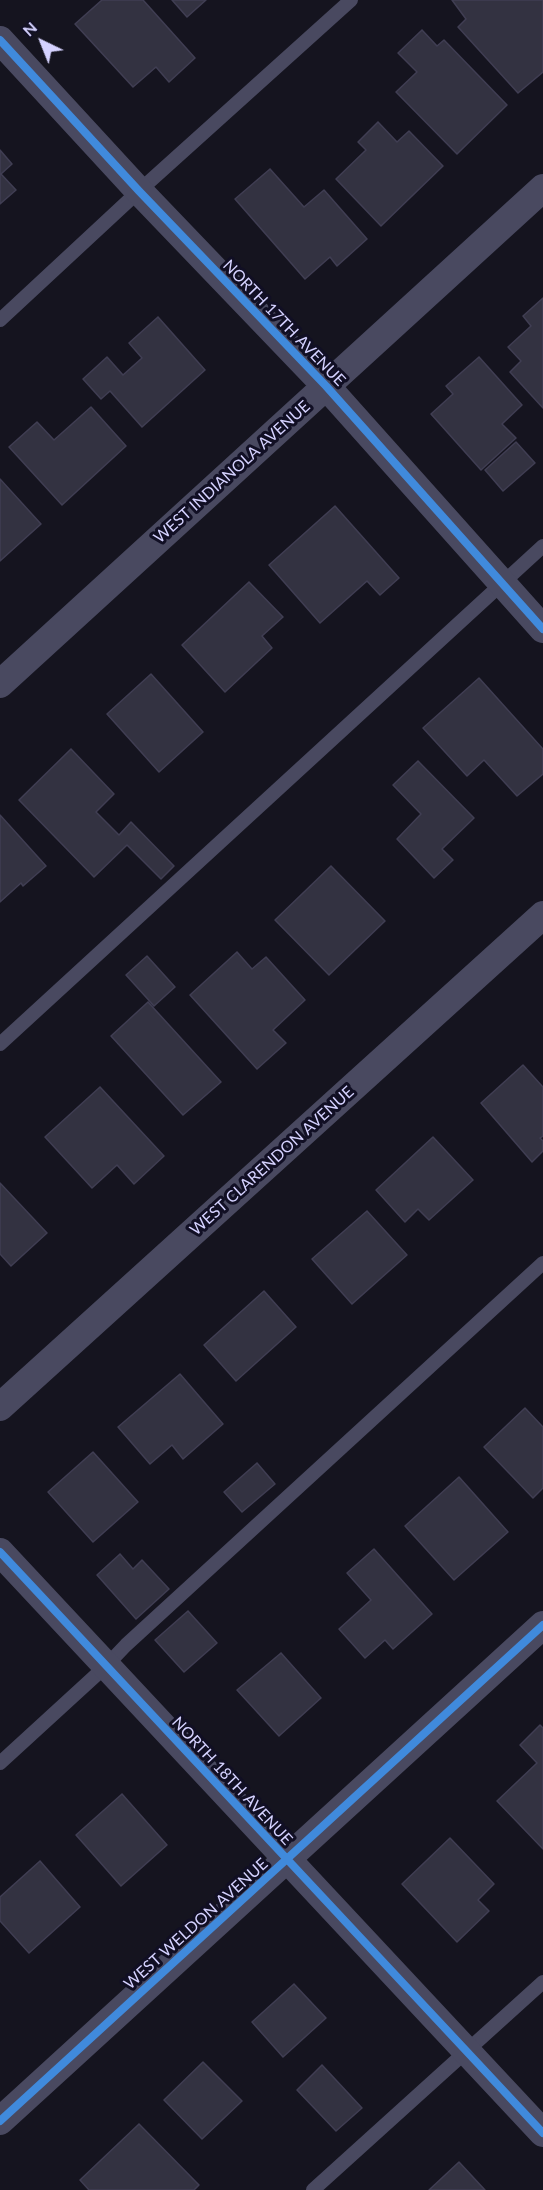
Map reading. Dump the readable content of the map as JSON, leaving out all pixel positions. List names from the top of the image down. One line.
{"streets":{"street":["NORTH 17TH AVENUE","WEST INDIANOLA AVENUE","WEST CLARENDON AVENUE","NORTH 18TH AVENUE","WEST WELDON AVENUE"]},"crossings":[["NORTH 17TH AVENUE","WEST INDIANOLA AVENUE"],["NORTH 18TH AVENUE","WEST WELDON AVENUE"]],"north":"top left"}
